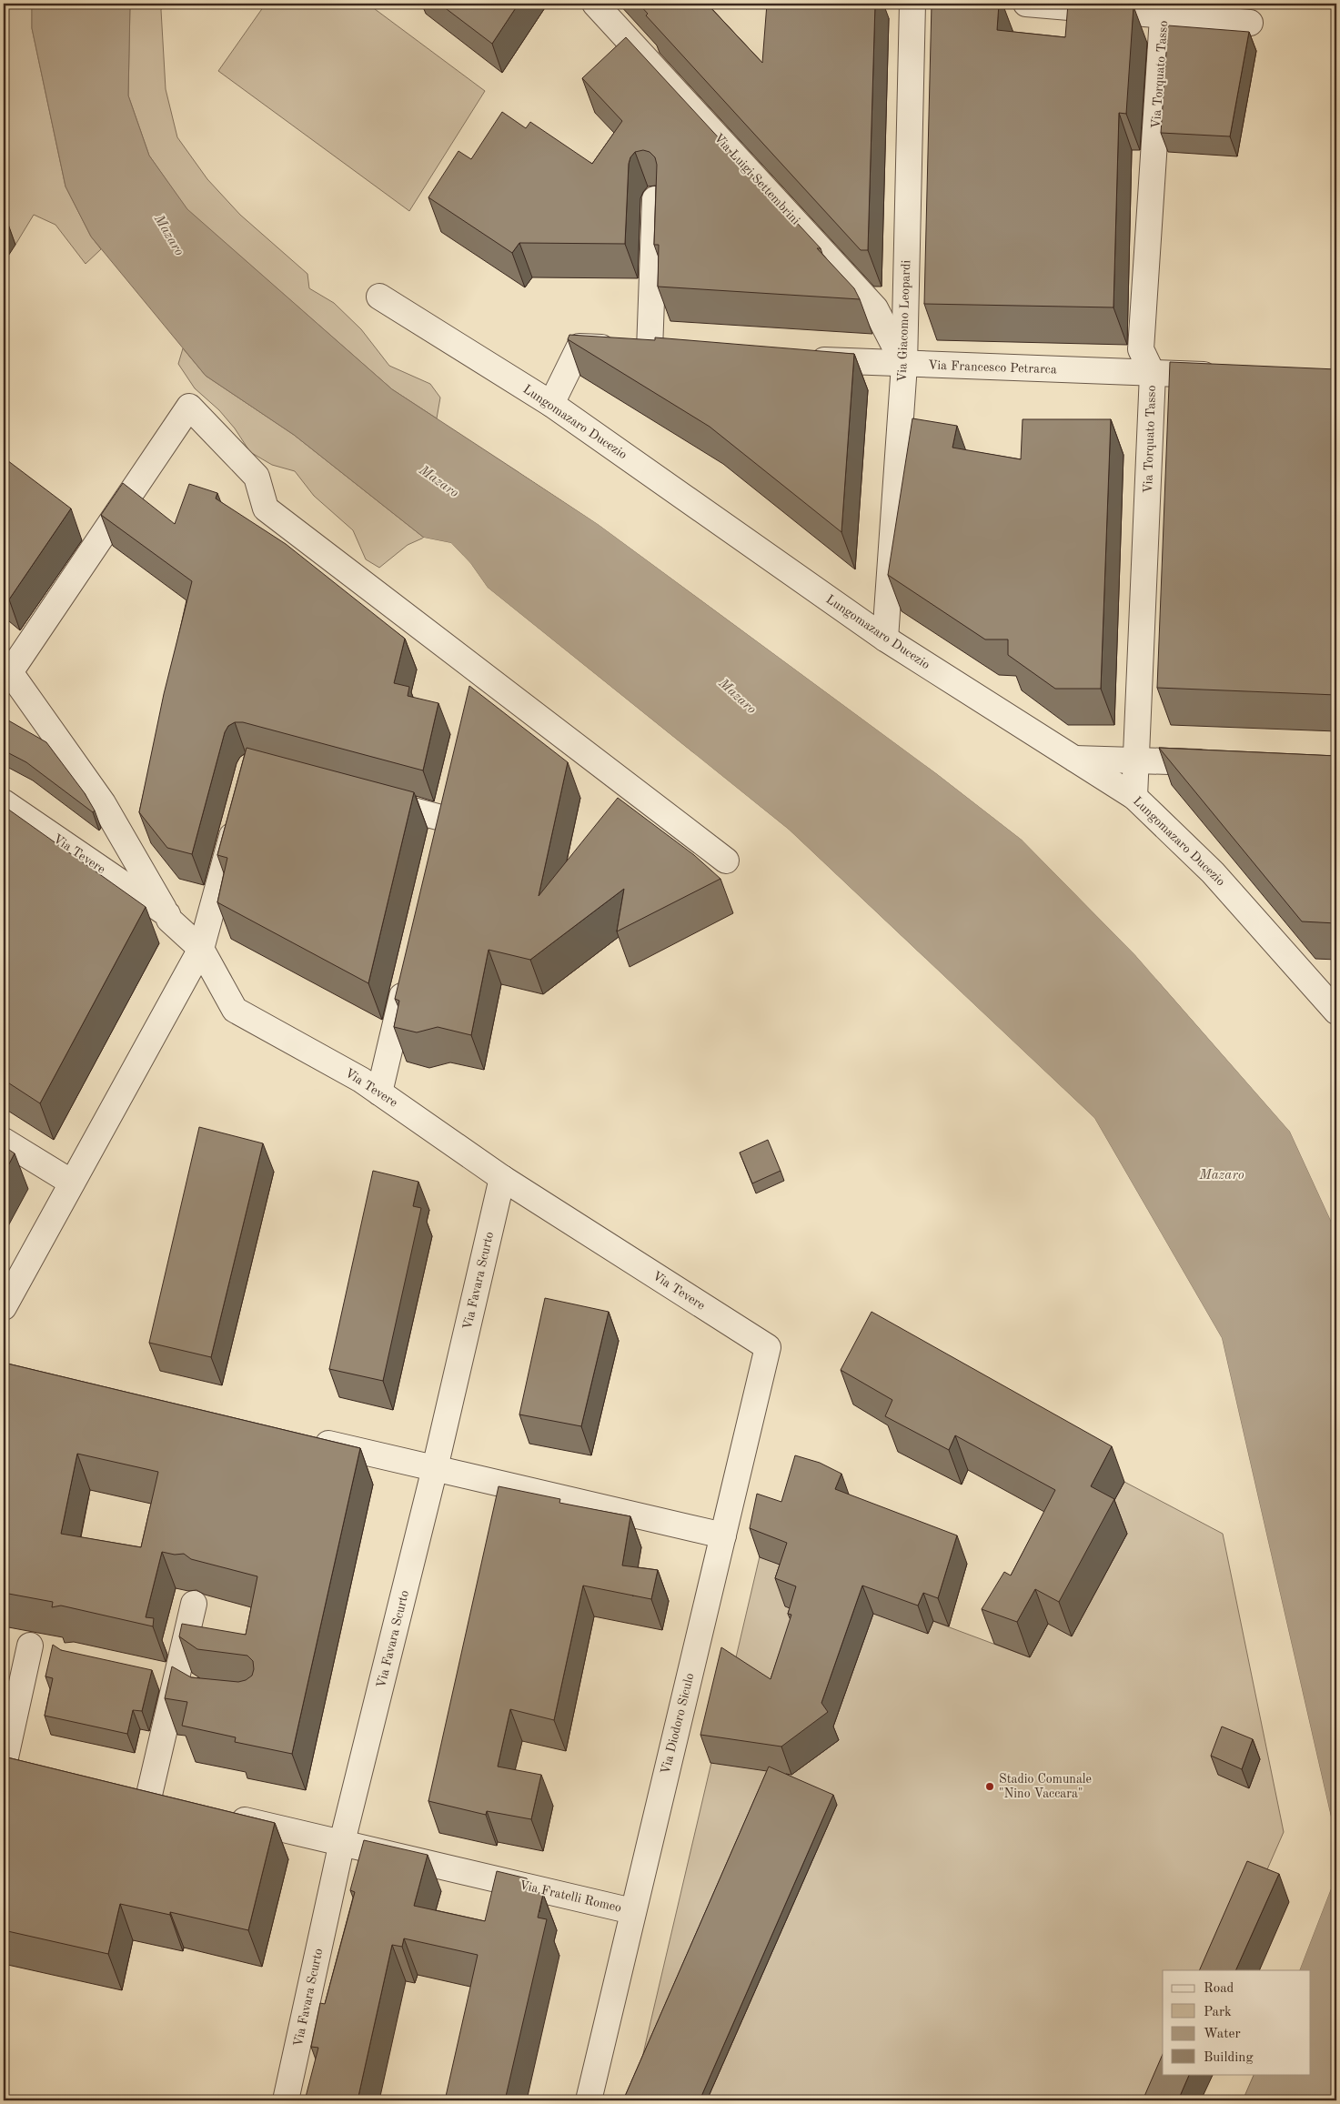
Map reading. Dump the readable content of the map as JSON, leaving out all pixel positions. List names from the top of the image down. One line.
{"streets":{"street":["Via Torquato Tasso","Via Luigi Settembrini","Via Giacomo Leopardi","Via Francesco Petrarca","Lungomazaro Ducezio","Via Tevere","Via Favara Scurto","Via Diodoro Siculo","Via Fratelli Romeo"]},"crossings":[["Via Torquato Tasso","Via Francesco Petrarca"],["Via Torquato Tasso","Lungomazaro Ducezio"],["Via Luigi Settembrini","Via Giacomo Leopardi"],["Via Luigi Settembrini","Via Francesco Petrarca"],["Via Giacomo Leopardi","Via Francesco Petrarca"],["Via Giacomo Leopardi","Lungomazaro Ducezio"],["Via Tevere","Via Favara Scurto"],["Via Tevere","Via Diodoro Siculo"],["Via Favara Scurto","Via Fratelli Romeo"],["Via Diodoro Siculo","Via Fratelli Romeo"]],"water":["Mazaro"],"places":["Stadio Comunale \"Nino Vaccara\""],"legend":["Road","Park","Water","Building"]}
